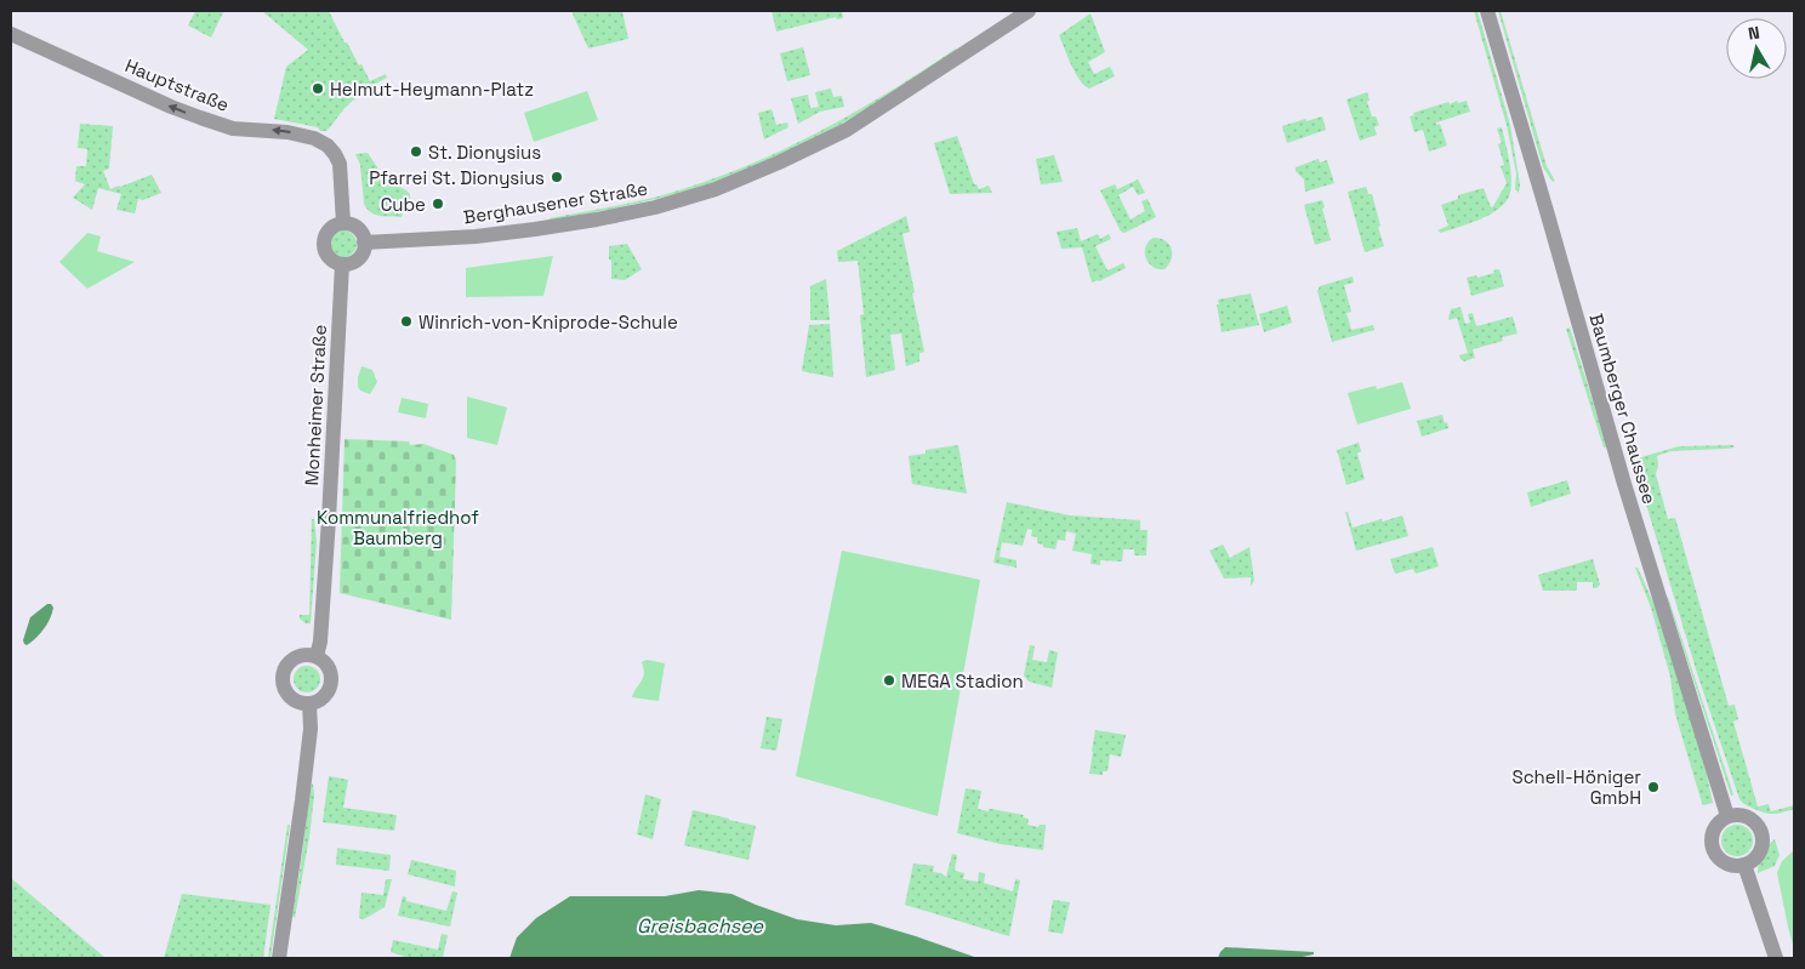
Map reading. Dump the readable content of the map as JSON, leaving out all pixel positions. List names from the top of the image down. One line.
{"streets":{"street":["Hauptstraße","Berghausener Straße","Monheimer Straße","Baumberger Chaussee"]},"crossings":[["Hauptstraße","Berghausener Straße"],["Hauptstraße","Monheimer Straße"],["Berghausener Straße","Monheimer Straße"]],"one_way":["Hauptstraße"],"water":["Greisbachsee"],"parks":["Kommunalfriedhof Baumberg"],"places":["Helmut-Heymann-Platz","St. Dionysius","Pfarrei St. Dionysius","Cube","Winrich-von-Kniprode-Schule","MEGA Stadion","Schell-Höniger GmbH"],"north":"top"}
